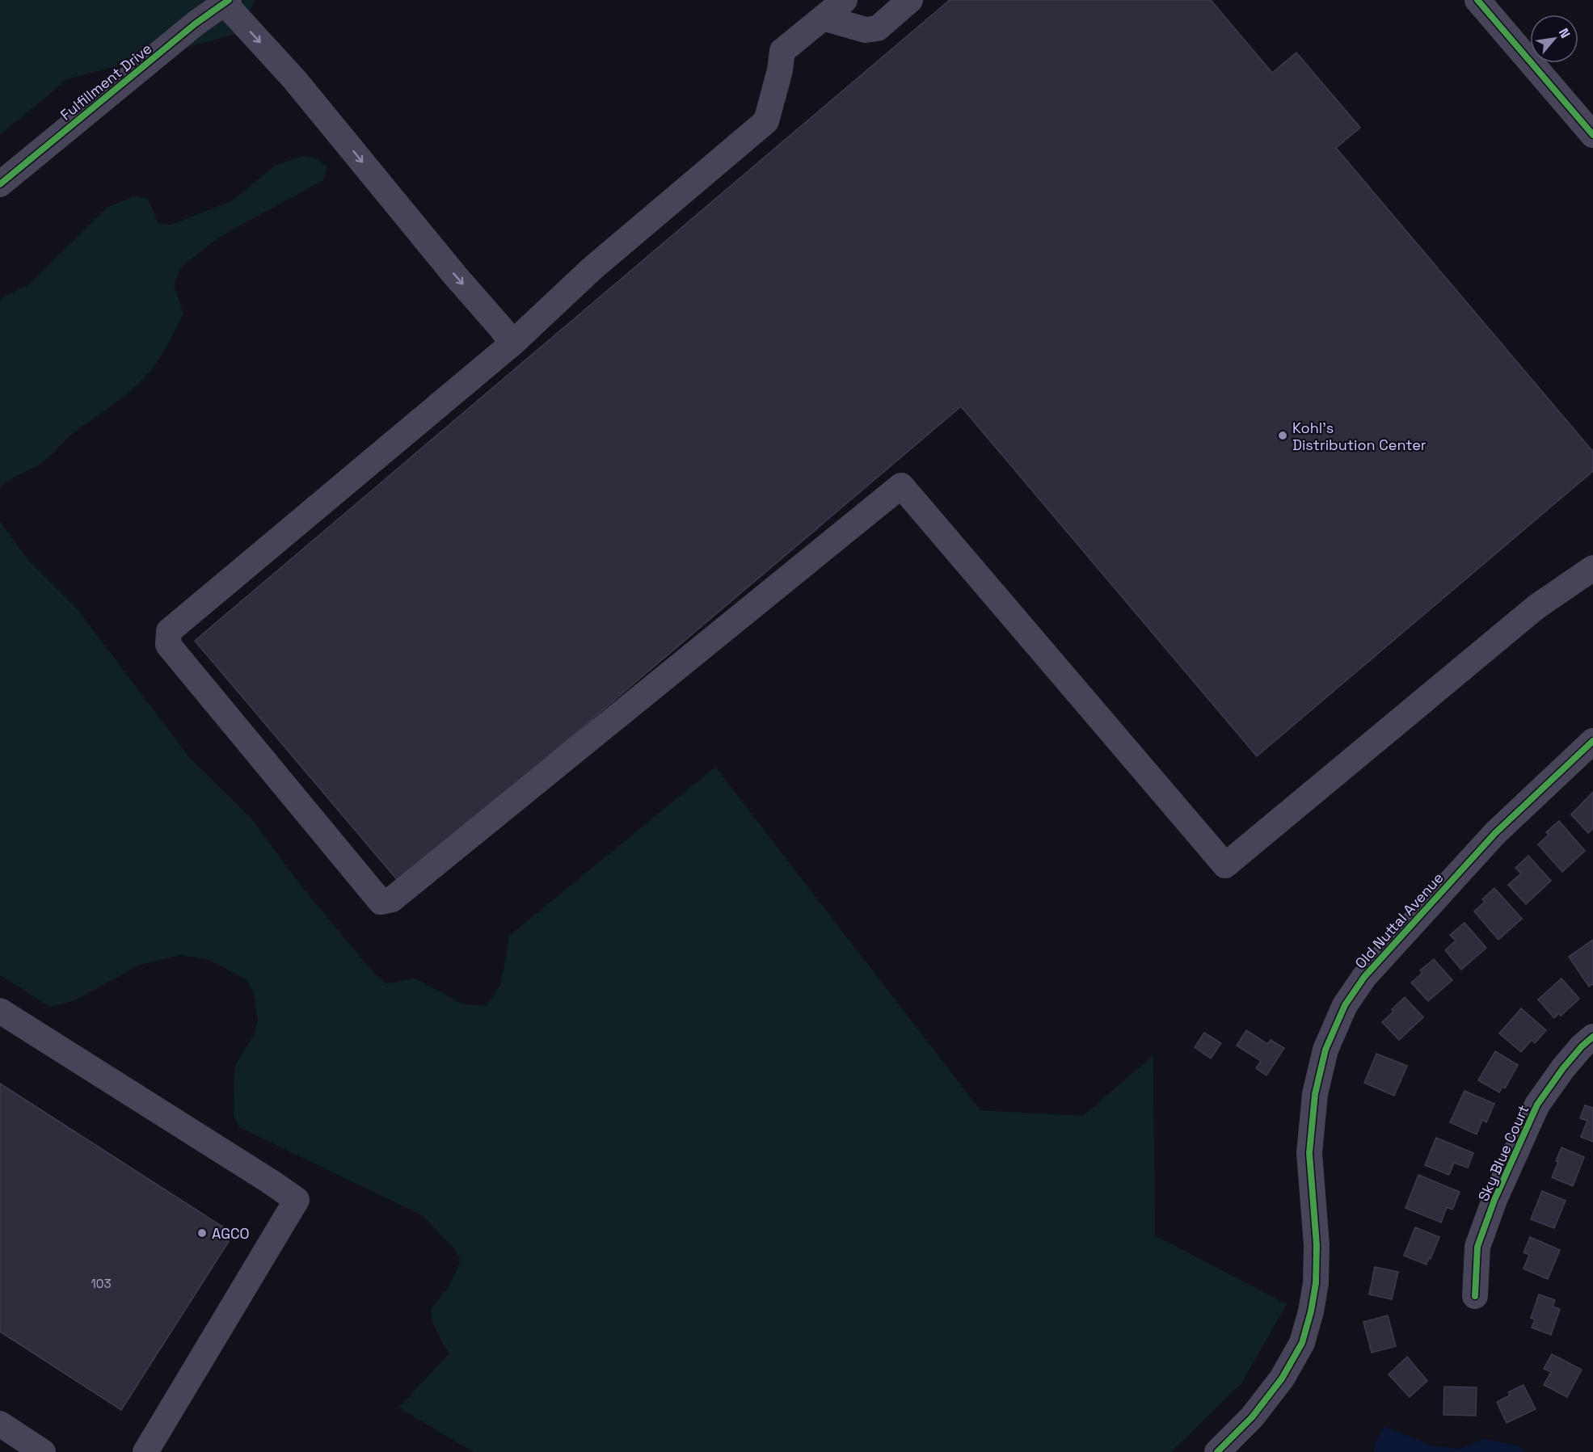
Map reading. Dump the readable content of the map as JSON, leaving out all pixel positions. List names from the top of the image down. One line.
{"streets":{"street":["Fulfillment Drive","Old Nuttal Avenue","Sky Blue Court"]},"places":["Kohl's Distribution Center","AGCO"],"house_numbers":["103"],"north":"top right"}
